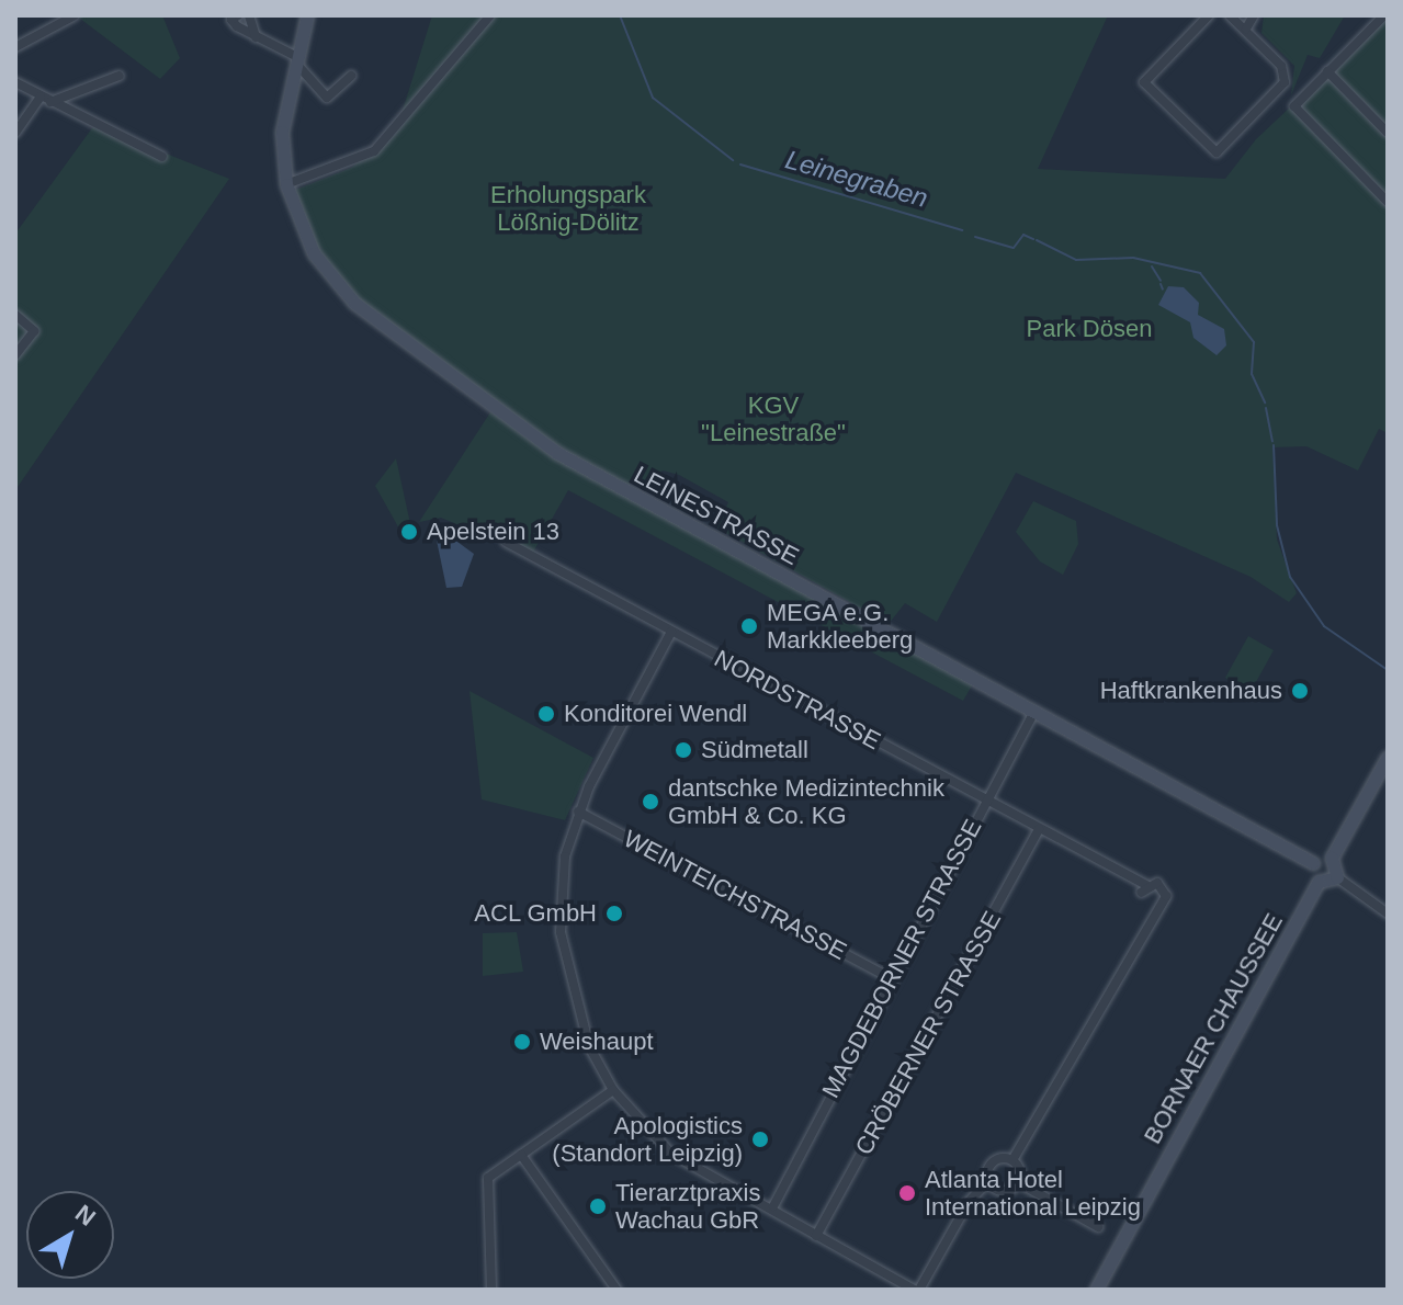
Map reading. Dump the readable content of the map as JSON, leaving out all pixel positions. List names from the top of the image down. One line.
{"streets":{"main road":["LEINESTRASSE","BORNAER CHAUSSEE"],"street":["NORDSTRASSE","WEINTEICHSTRASSE","MAGDEBORNER STRASSE","CRÖBERNER STRASSE"]},"crossings":[["LEINESTRASSE","MAGDEBORNER STRASSE"],["NORDSTRASSE","MAGDEBORNER STRASSE"],["NORDSTRASSE","CRÖBERNER STRASSE"],["WEINTEICHSTRASSE","MAGDEBORNER STRASSE"]],"water":["Leinegraben"],"parks":["Erholungspark Lößnig-Dölitz","Park Dösen","KGV \"Leinestraße\""],"places":["Apelstein 13","MEGA e.G. Markkleeberg","Haftkrankenhaus","Konditorei Wendl","Südmetall","dantschke Medizintechnik GmbH & Co. KG","ACL GmbH","Weishaupt","Apologistics (Standort Leipzig)","Atlanta Hotel International Leipzig","Tierarztpraxis Wachau GbR"],"north":"top right"}
